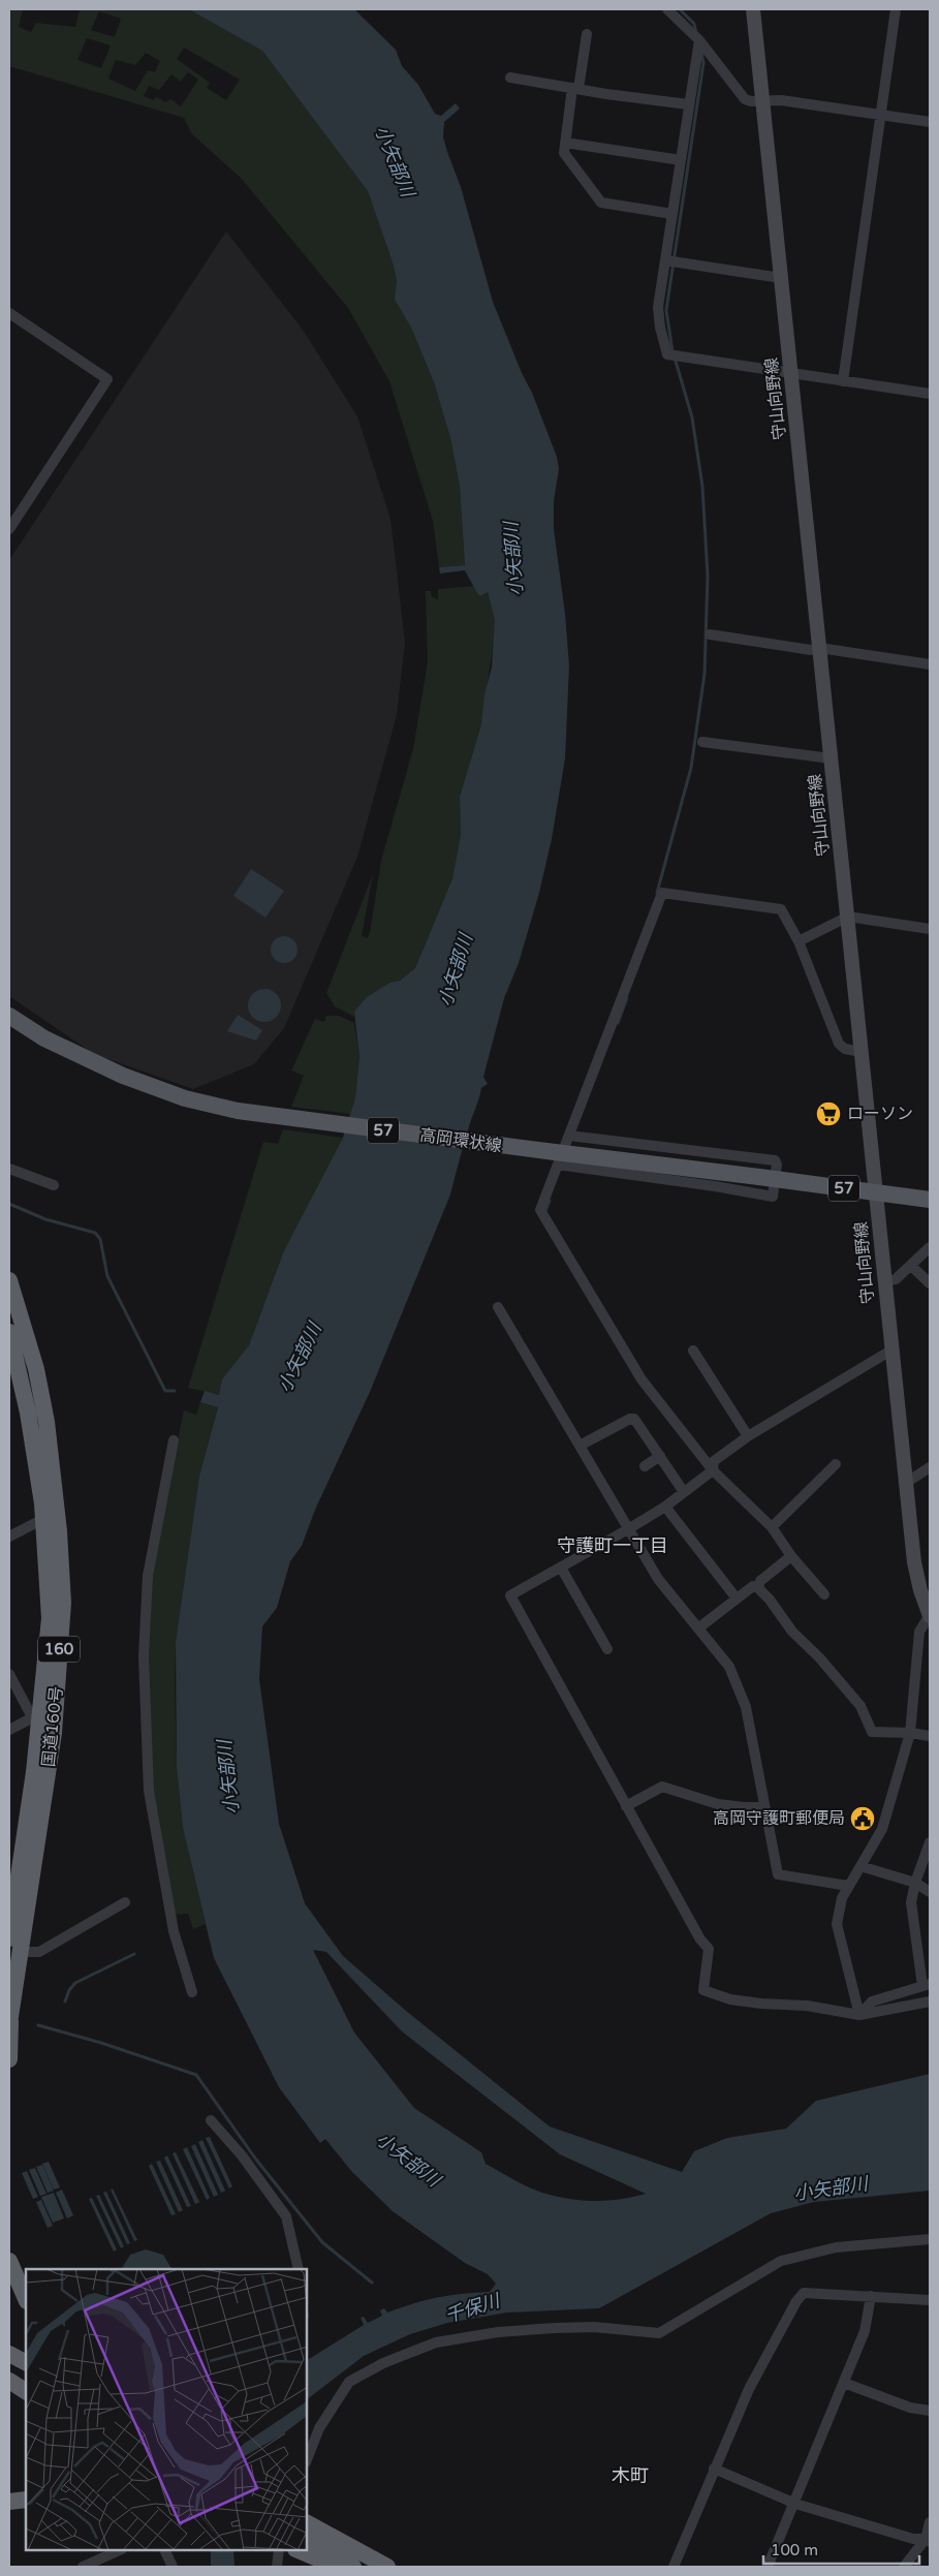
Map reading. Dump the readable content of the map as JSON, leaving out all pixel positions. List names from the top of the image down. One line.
{"streets":{"highway":["160","国道160号"],"main road":["守山向野線","57","高岡環状線"]},"crossings":[["守山向野線","高岡環状線"],["160","国道160号"]],"districts":["守護町一丁目","木町"],"water":["小矢部川","千保川"],"places":{"supermarket":["ローソン"],"public building":["高岡守護町郵便局"]},"scale_bar":"100 m"}
